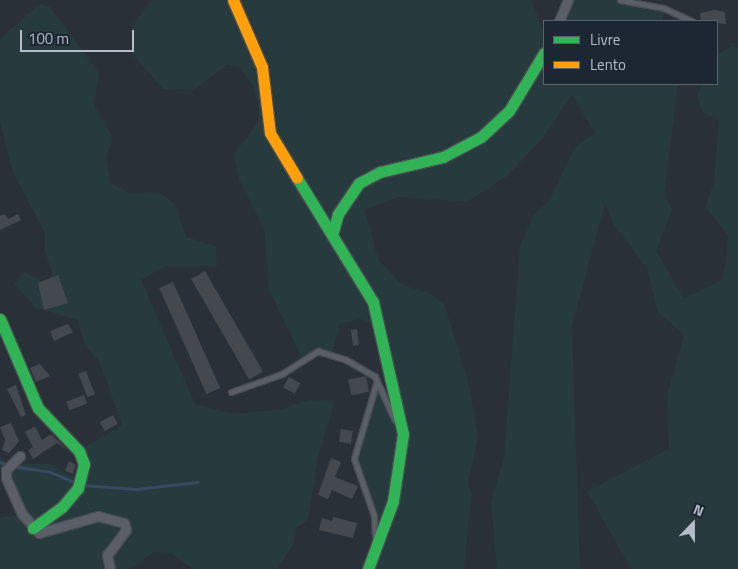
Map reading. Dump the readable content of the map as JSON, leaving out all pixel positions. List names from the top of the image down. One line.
{"legend":["Livre","Lento"],"scale_bar":"100 m","north":"top"}
